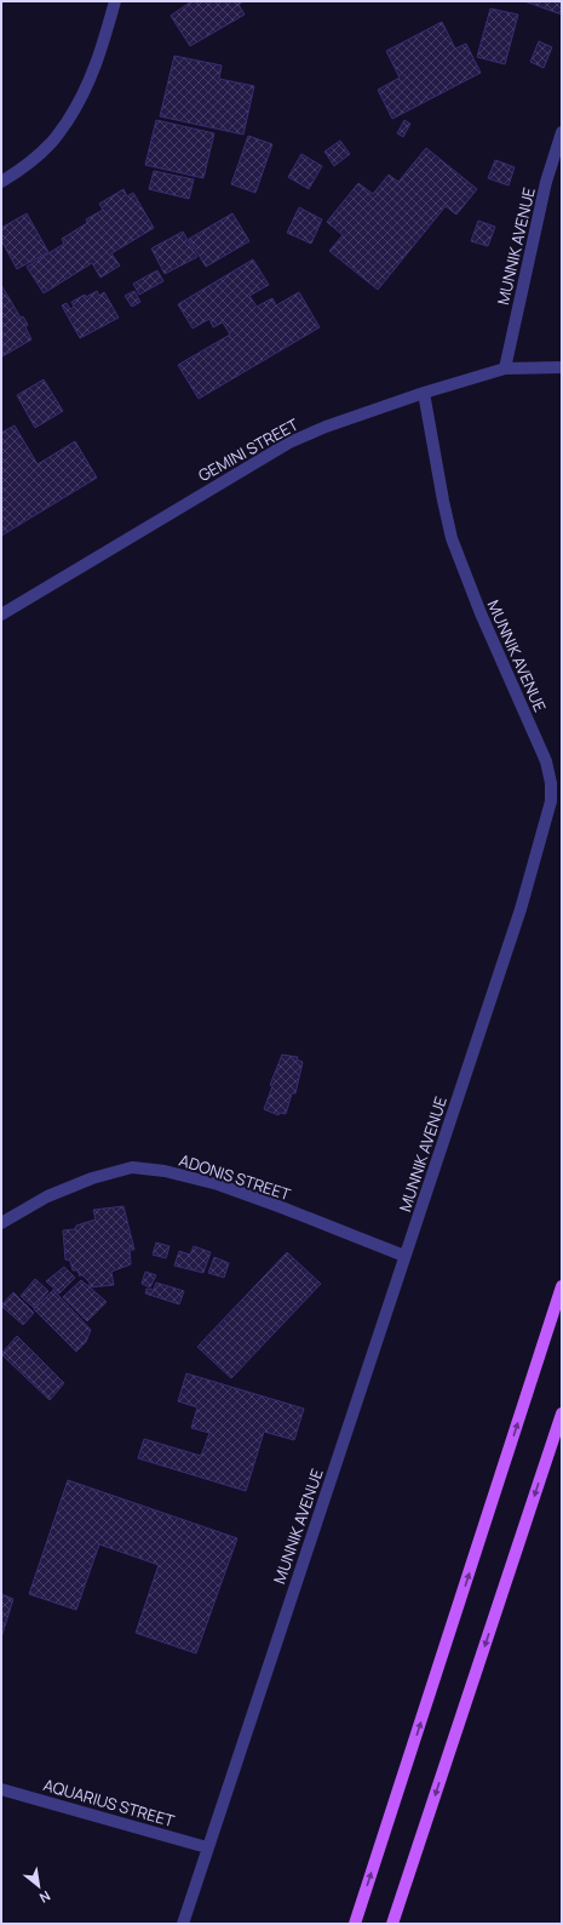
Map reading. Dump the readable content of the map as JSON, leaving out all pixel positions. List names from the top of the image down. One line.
{"streets":{"street":["MUNNIK AVENUE","GEMINI STREET","ADONIS STREET","AQUARIUS STREET"]},"crossings":[["MUNNIK AVENUE","GEMINI STREET"],["MUNNIK AVENUE","ADONIS STREET"],["MUNNIK AVENUE","AQUARIUS STREET"]],"north":"bottom right"}
